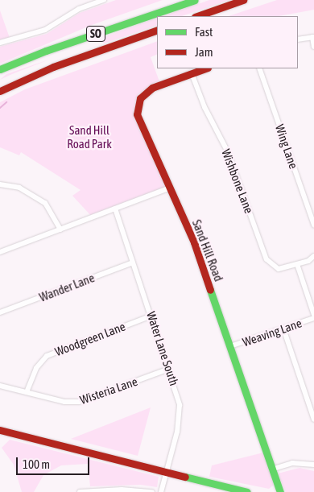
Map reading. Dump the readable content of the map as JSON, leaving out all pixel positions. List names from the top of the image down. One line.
{"streets":{"main road":["SO","Sand Hill Road"],"street":["Wing Lane","Wishbone Lane","Wander Lane","Weaving Lane","Woodgreen Lane","Water Lane South","Wisteria Lane"]},"crossings":[["Wishbone Lane","Sand Hill Road"],["Sand Hill Road","Weaving Lane"],["Wander Lane","Water Lane South"],["Woodgreen Lane","Water Lane South"],["Woodgreen Lane","Wisteria Lane"],["Water Lane South","Wisteria Lane"]],"parks":["Sand Hill Road Park"],"legend":["Fast","Jam"],"scale_bar":"100 m"}
